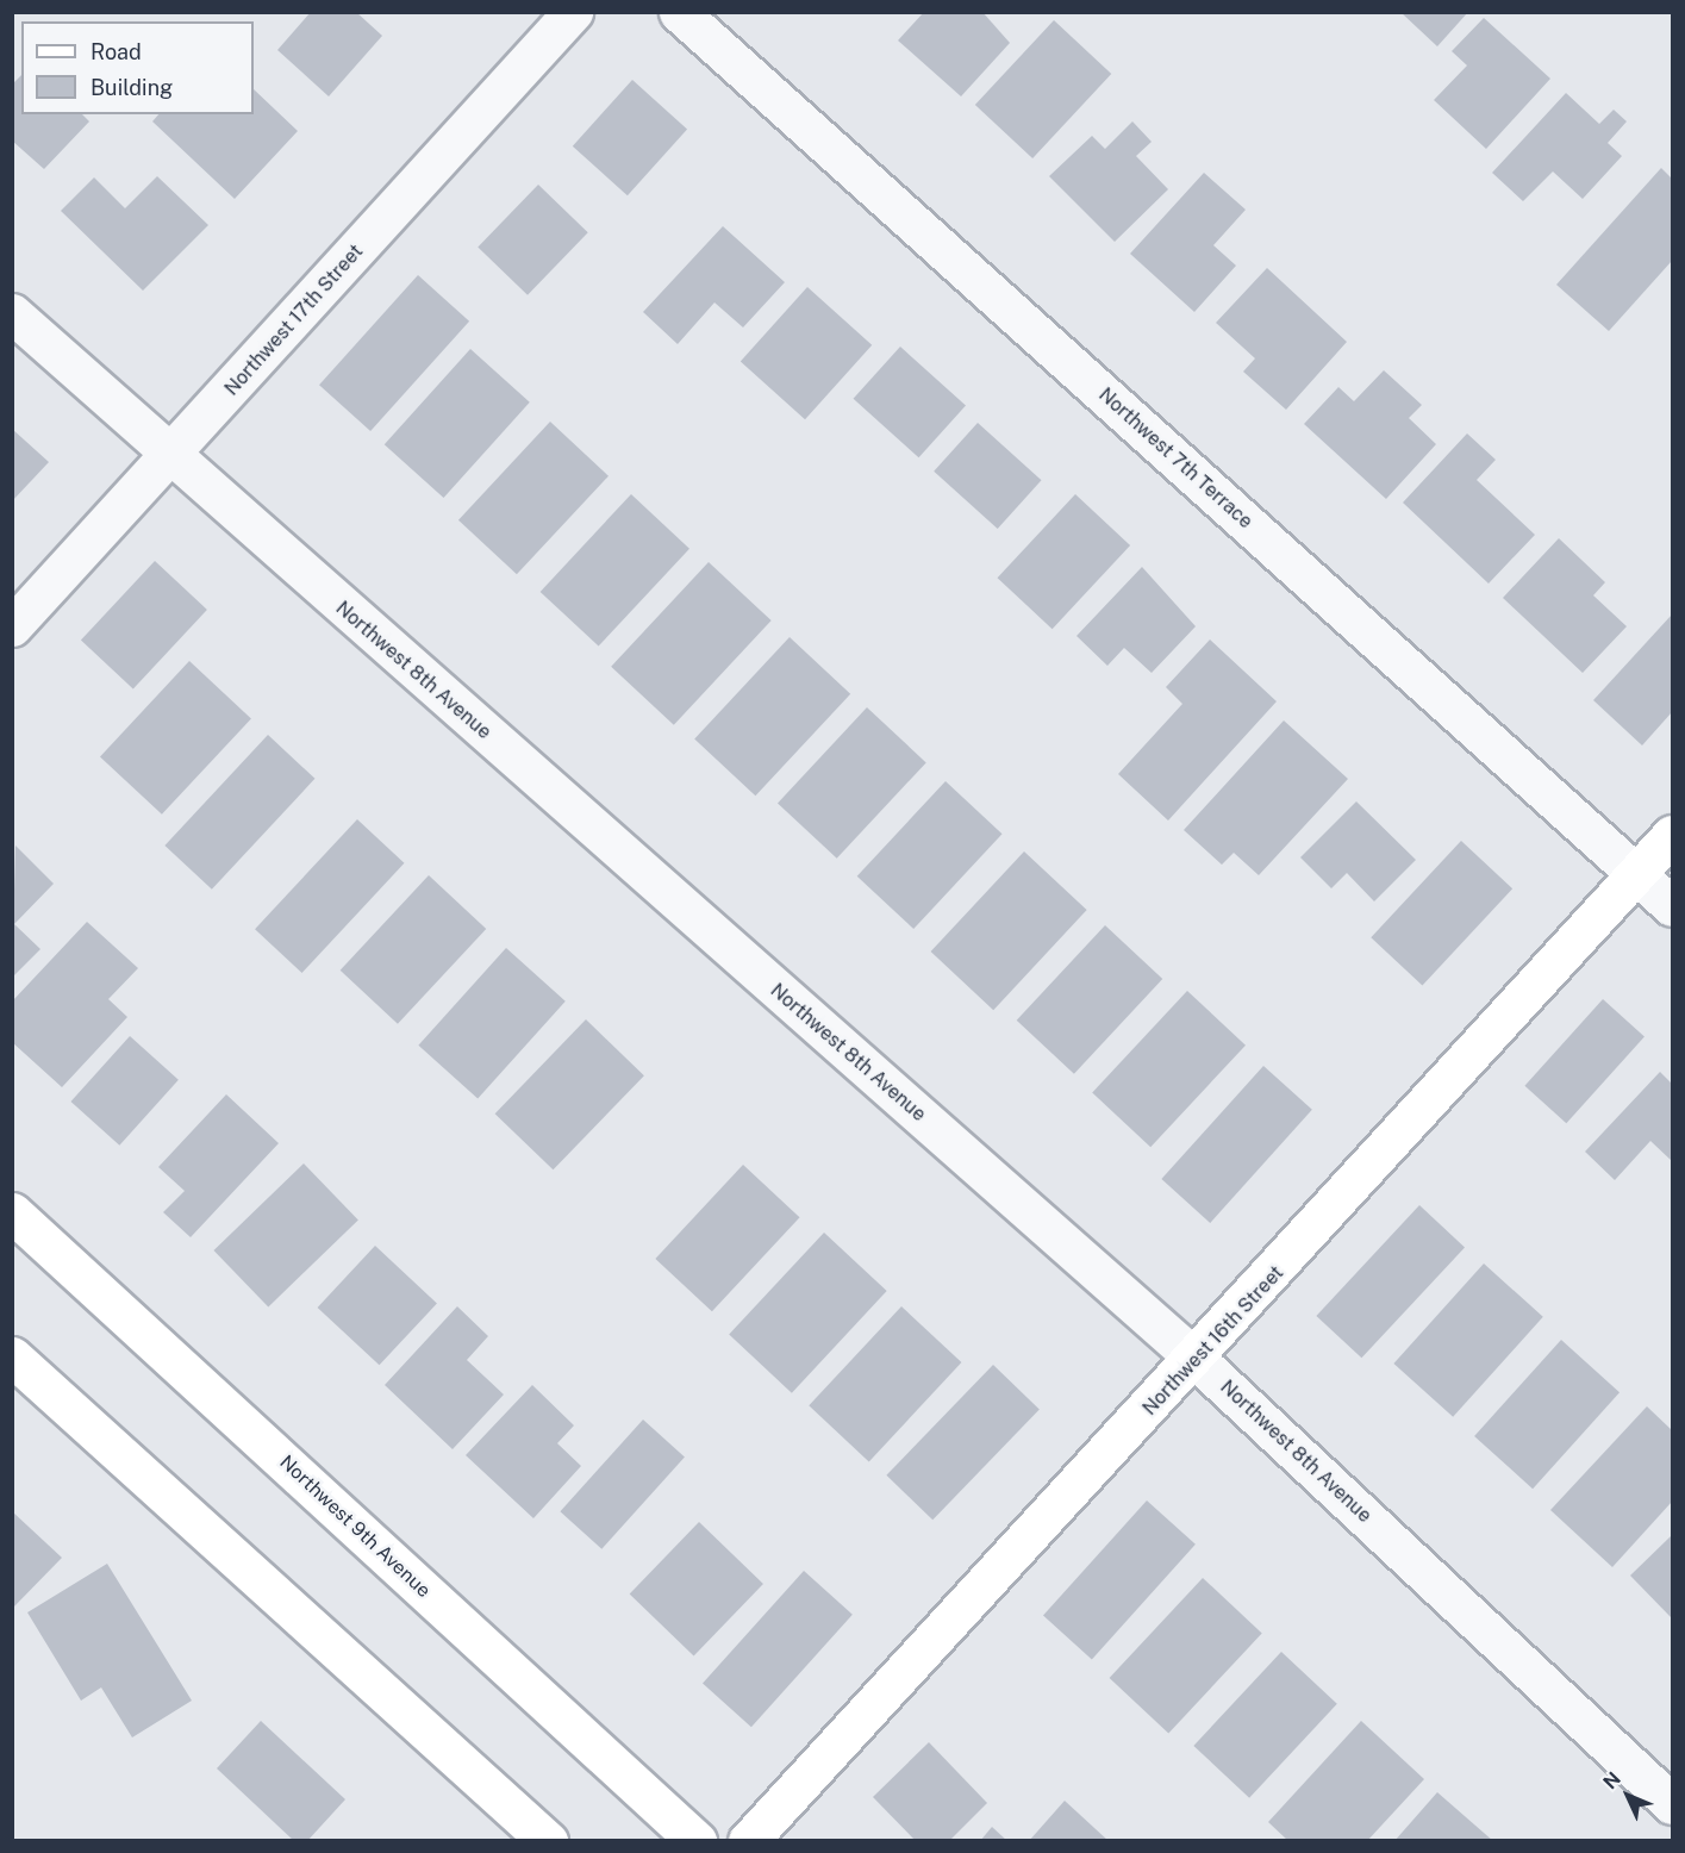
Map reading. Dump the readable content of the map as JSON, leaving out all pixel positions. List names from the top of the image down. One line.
{"streets":{"main road":["Northwest 16th Street","Northwest 9th Avenue"],"street":["Northwest 17th Street","Northwest 7th Terrace","Northwest 8th Avenue"]},"crossings":[["Northwest 17th Street","Northwest 8th Avenue"],["Northwest 7th Terrace","Northwest 16th Street"],["Northwest 8th Avenue","Northwest 16th Street"]],"legend":["Road","Building"],"north":"top left"}
